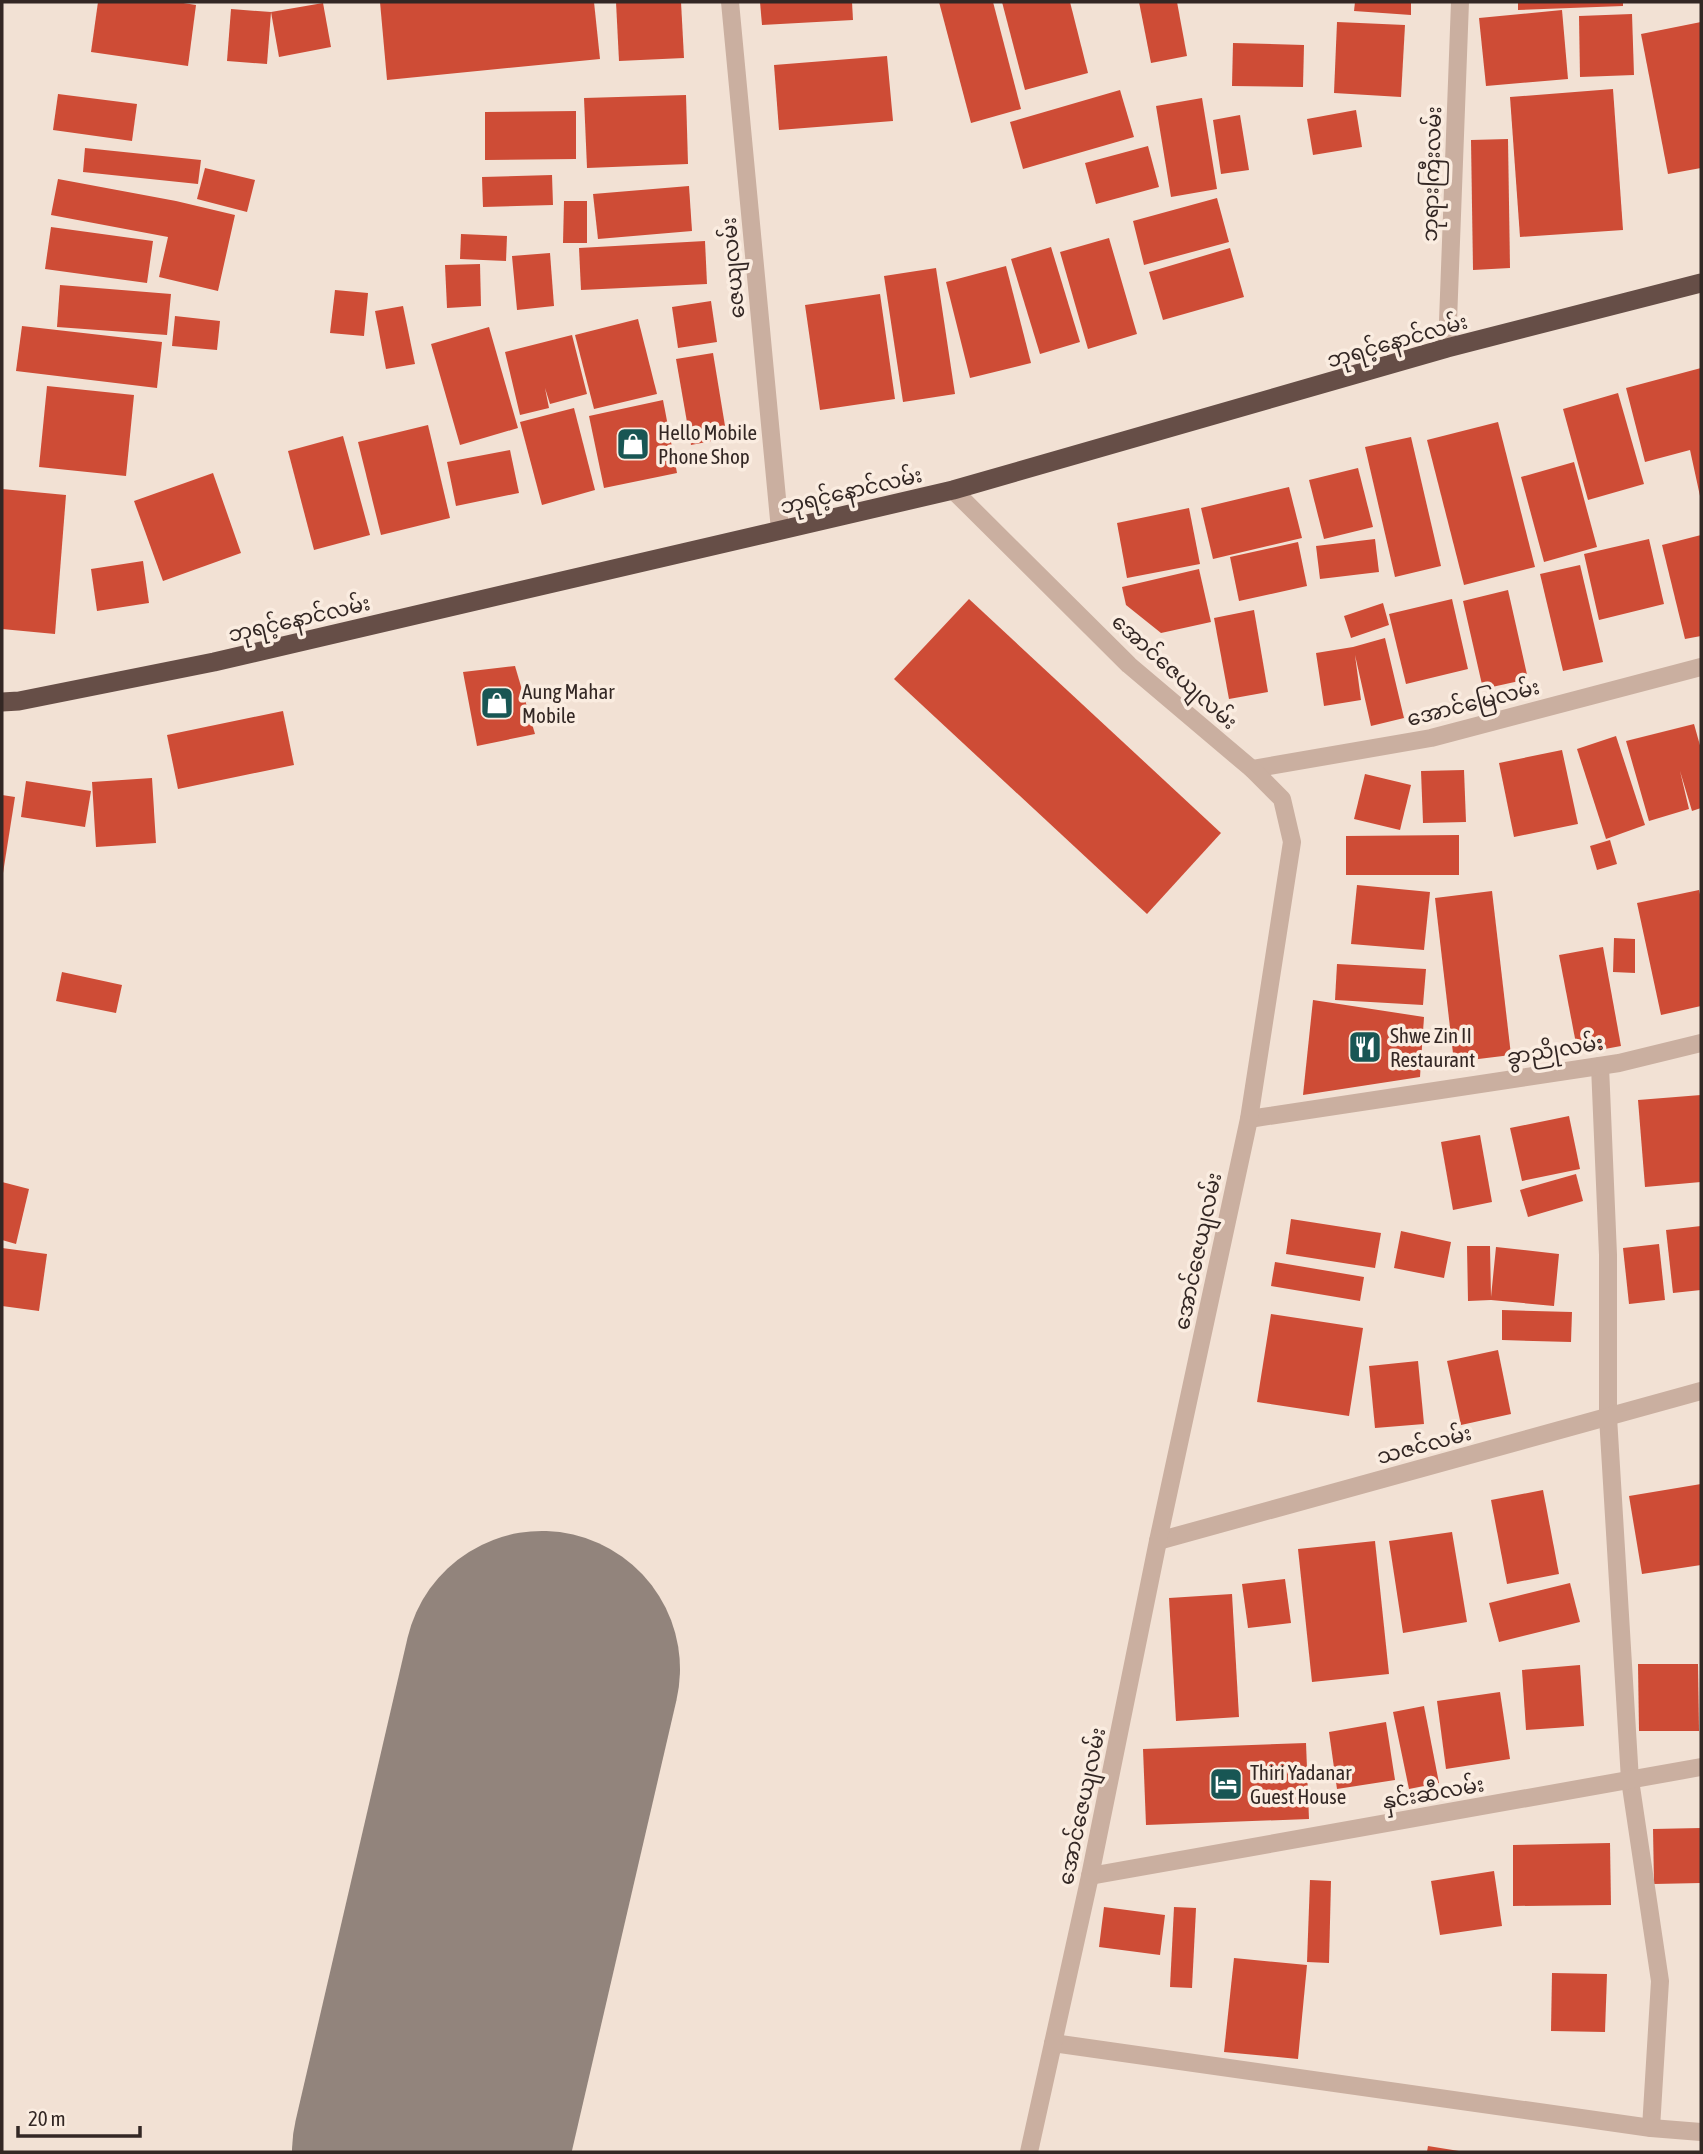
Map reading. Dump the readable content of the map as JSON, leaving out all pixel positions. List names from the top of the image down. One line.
{"streets":{"highway":["ဘုရင့်နောင်လမ်း"],"street":["ဘုရားကြီးလမ်း","ဇေယျလမ်း","အောင်ဇေယျလမ်း","အောင်မြေလမ်း","ခွာညိုလမ်း","သဇင်လမ်း","နှင်းဆီလမ်း"]},"crossings":[["ဘုရားကြီးလမ်း","ဘုရင့်နောင်လမ်း"],["ဇေယျလမ်း","ဘုရင့်နောင်လမ်း"],["ဘုရင့်နောင်လမ်း","အောင်ဇေယျလမ်း"],["အောင်ဇေယျလမ်း","အောင်မြေလမ်း"],["အောင်ဇေယျလမ်း","ခွာညိုလမ်း"],["အောင်ဇေယျလမ်း","သဇင်လမ်း"],["အောင်ဇေယျလမ်း","နှင်းဆီလမ်း"]],"places":{"shop":["Hello Mobile Phone Shop","Aung Mahar Mobile"],"restaurant":["Shwe Zin II Restaurant"],"hotel":["Thiri Yadanar Guest House"]},"scale_bar":"20 m"}
